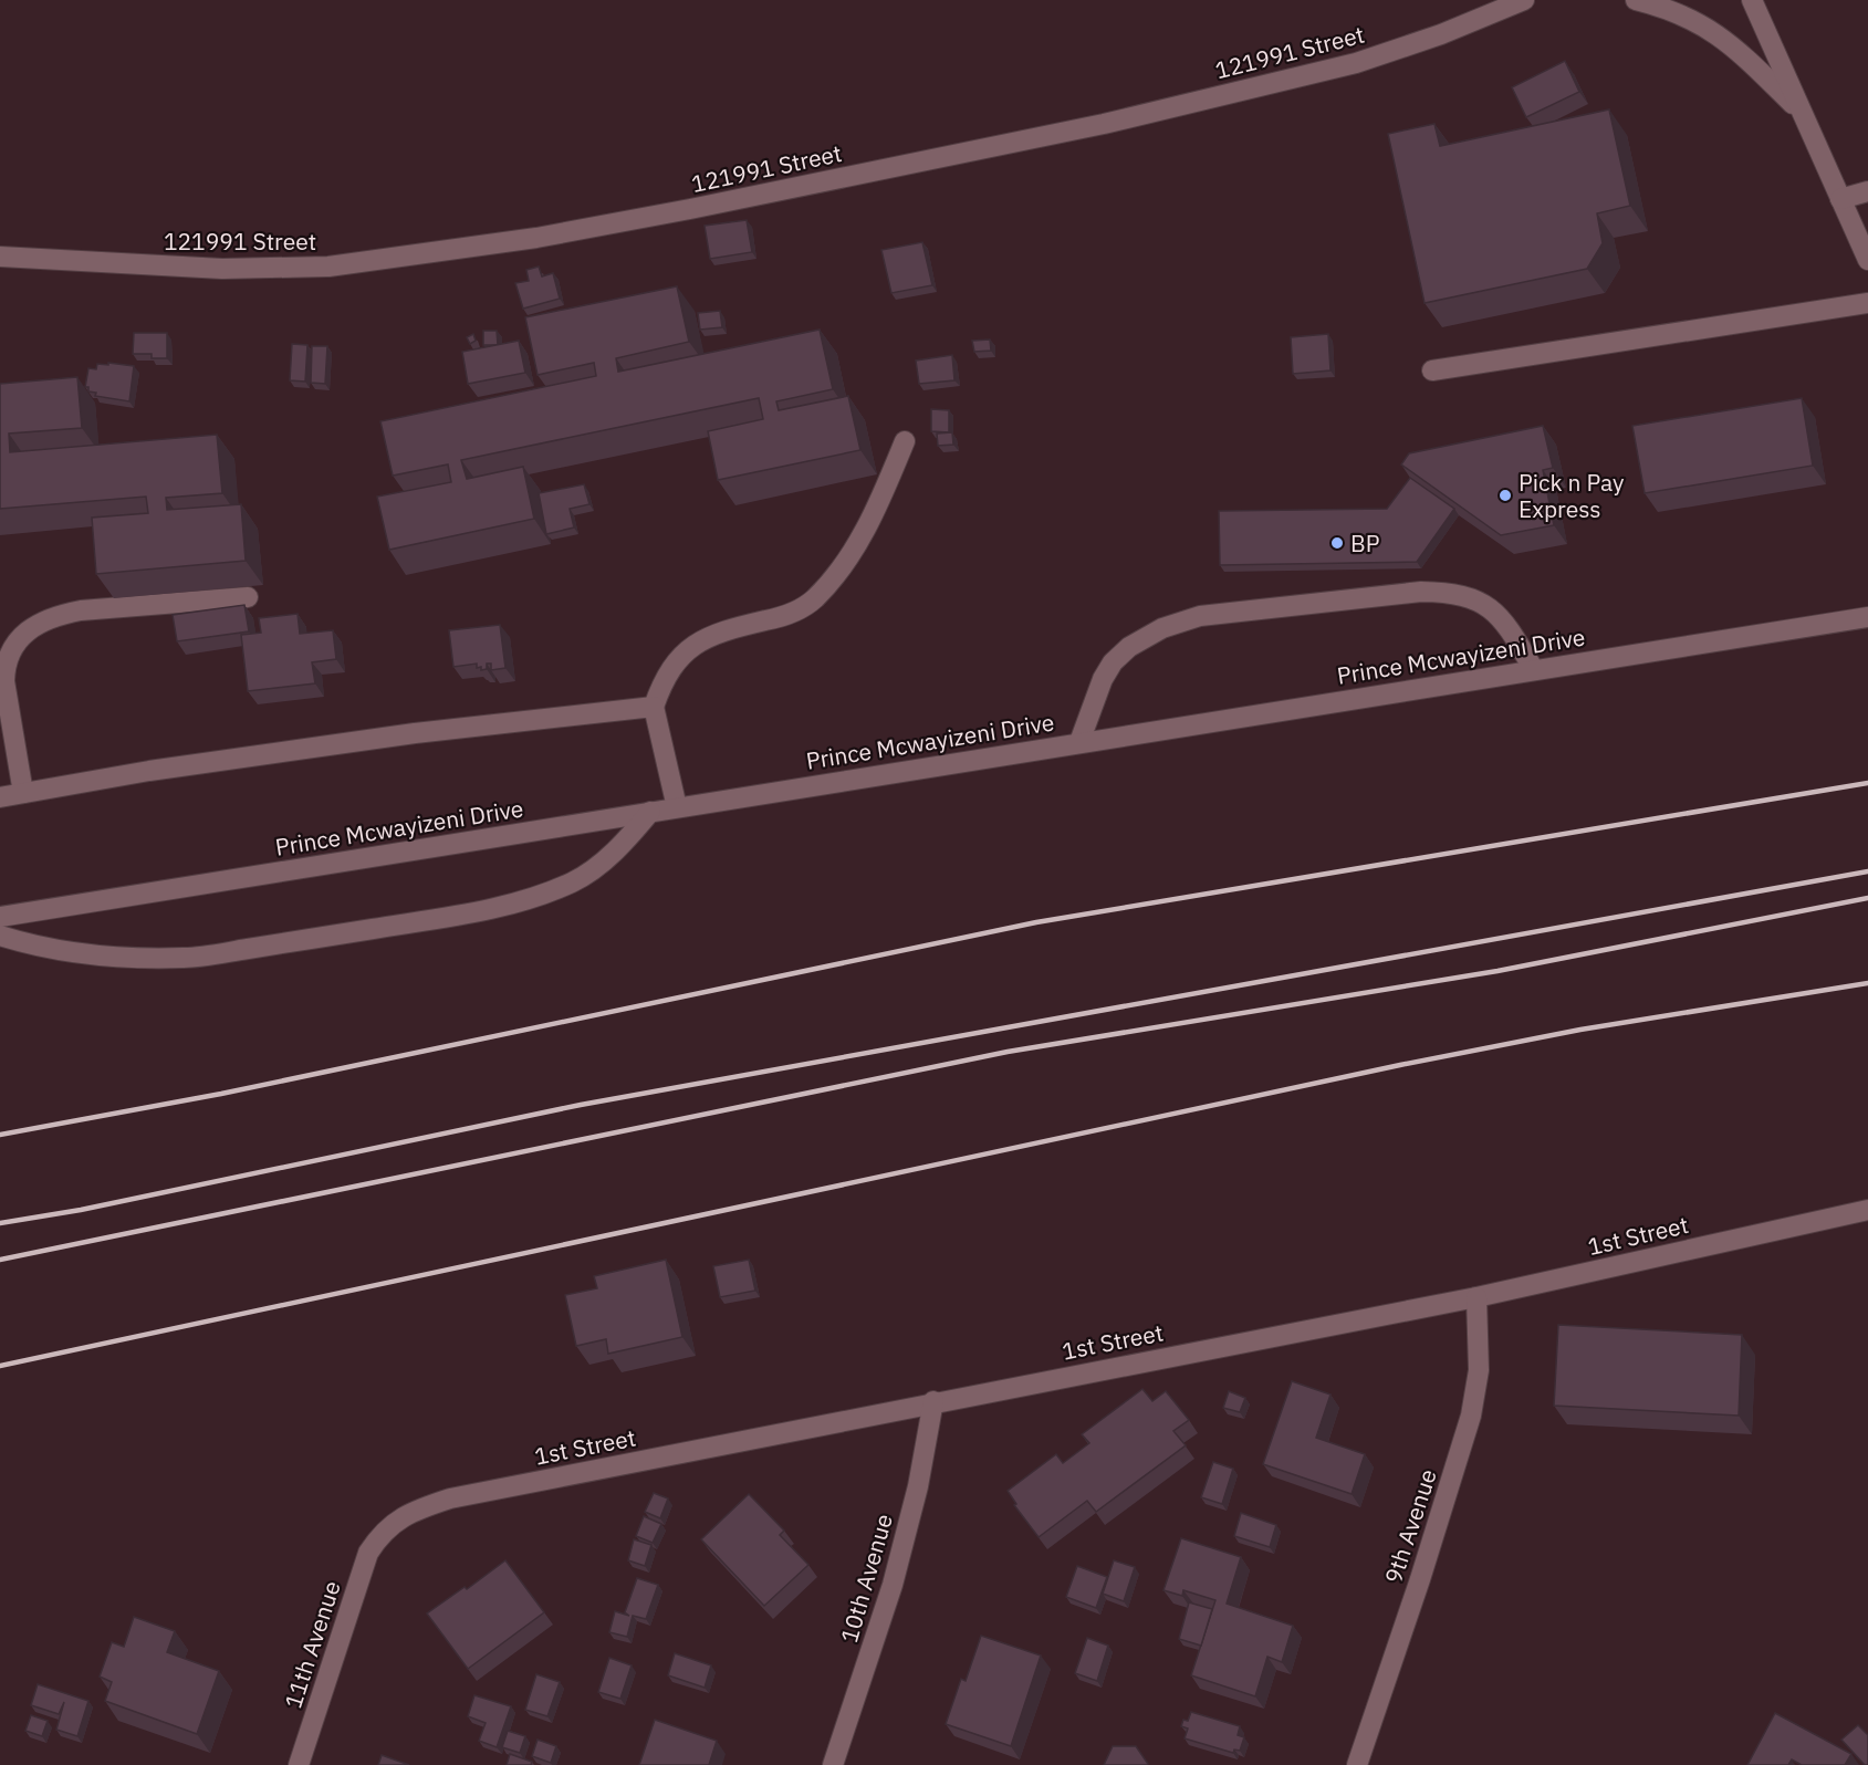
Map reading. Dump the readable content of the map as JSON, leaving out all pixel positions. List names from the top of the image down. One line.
{"streets":{"street":["121991 Street","Prince Mcwayizeni Drive","1st Street","9th Avenue","10th Avenue","11th Avenue"]},"crossings":[["1st Street","9th Avenue"],["1st Street","10th Avenue"],["1st Street","11th Avenue"]],"places":["Pick n Pay Express","BP"]}
